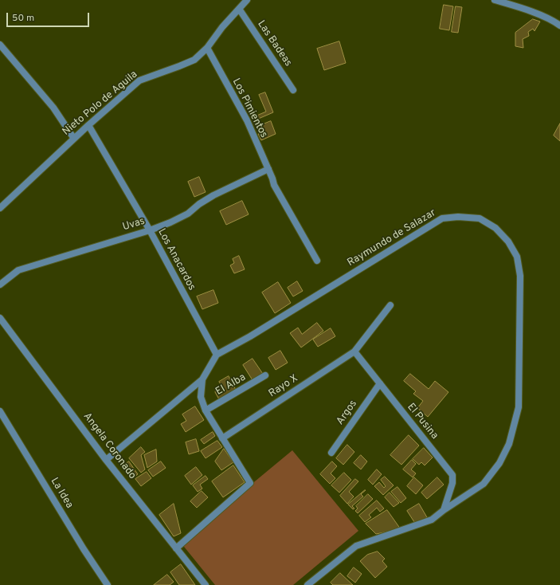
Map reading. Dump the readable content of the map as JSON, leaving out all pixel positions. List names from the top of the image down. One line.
{"streets":{"street":["Las Badeas","Nieto Polo de Aguila","Los Pimientos","Uvas","Raymundo de Salazar","Los Anacardos","El Alba","Rayo X","Argos","El Pusina","Angela Coronado","La Idea"]},"crossings":[["Las Badeas","Nieto Polo de Aguila"],["Nieto Polo de Aguila","Los Pimientos"],["Nieto Polo de Aguila","Los Anacardos"],["Los Pimientos","Uvas"],["Uvas","Los Anacardos"],["Raymundo de Salazar","Los Anacardos"],["Raymundo de Salazar","El Pusina"],["Rayo X","El Pusina"],["Argos","El Pusina"]],"scale_bar":"50 m"}
